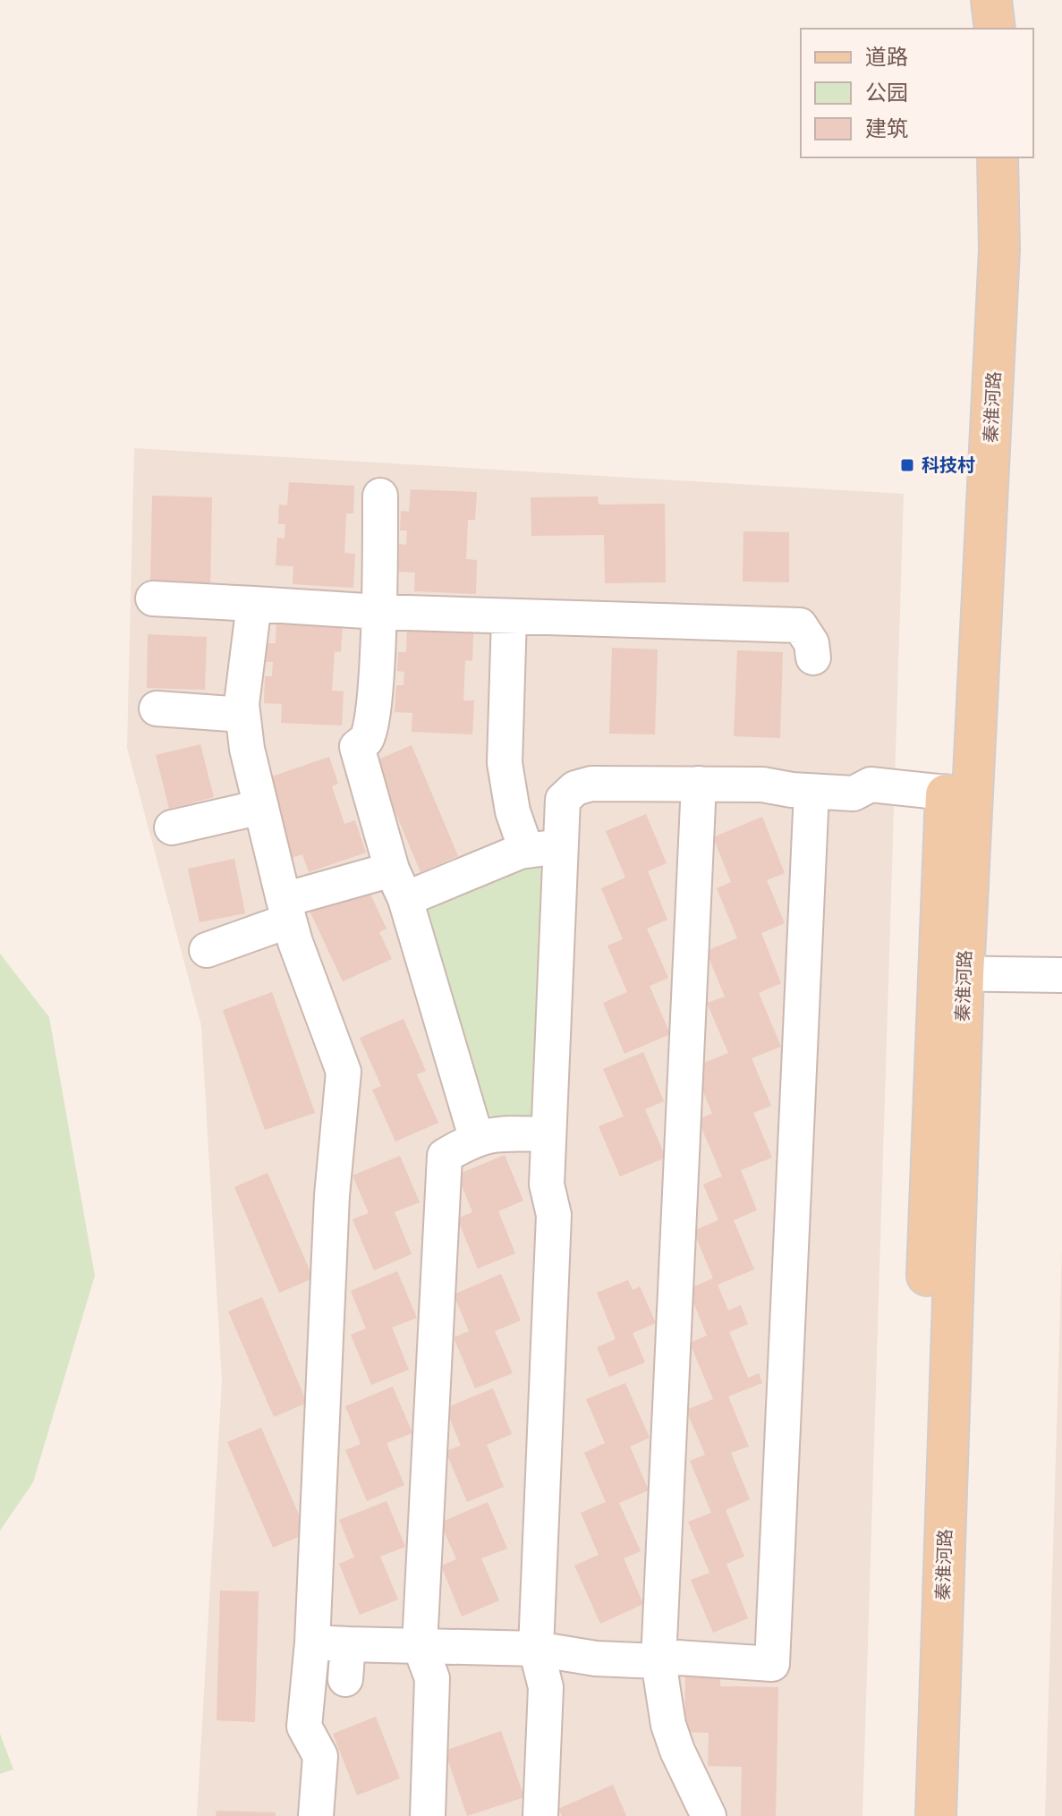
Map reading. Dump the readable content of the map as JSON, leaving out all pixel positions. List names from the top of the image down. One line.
{"streets":{"main road":["秦淮河路"]},"places":{"transit":["科技村"]},"legend":["道路","公园","建筑"]}
